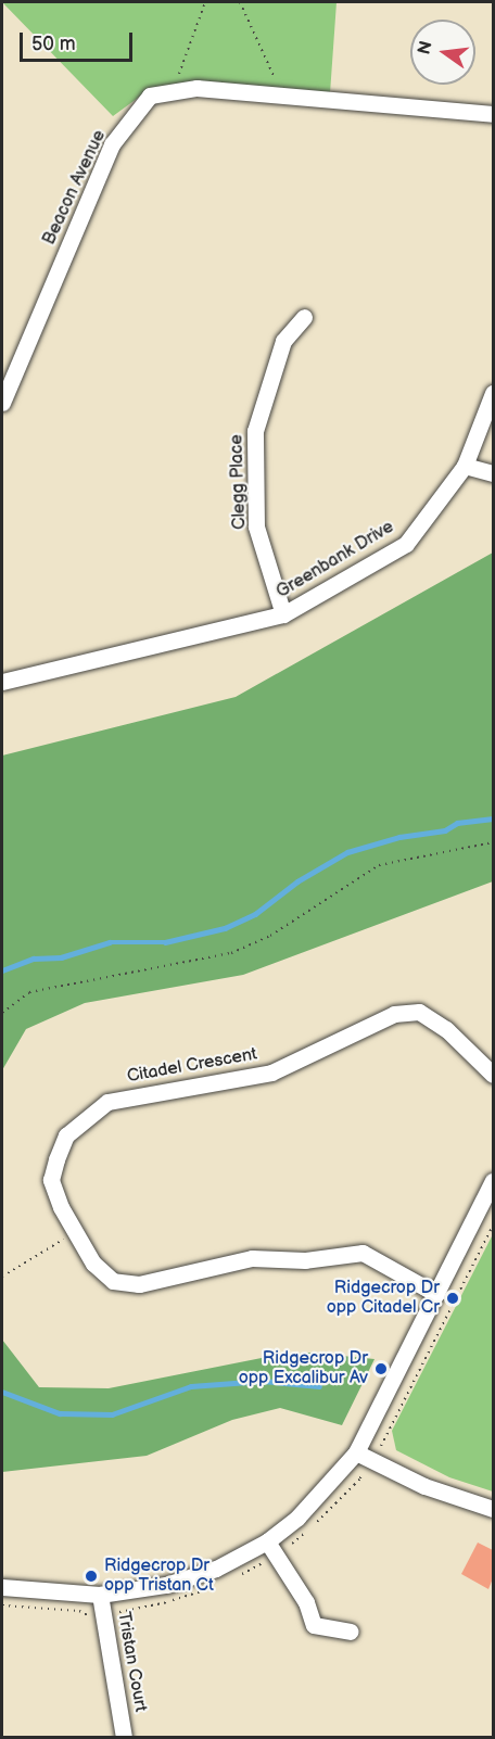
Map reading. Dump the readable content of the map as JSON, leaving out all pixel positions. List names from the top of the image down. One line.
{"streets":{"street":["Beacon Avenue","Clegg Place","Greenbank Drive","Citadel Crescent","Tristan Court"]},"crossings":[["Clegg Place","Greenbank Drive"]],"places":["Ridgecrop Dr opp Citadel Cr","Ridgecrop Dr opp Excalibur Av","Ridgecrop Dr opp Tristan Ct"],"scale_bar":"50 m","north":"left"}
